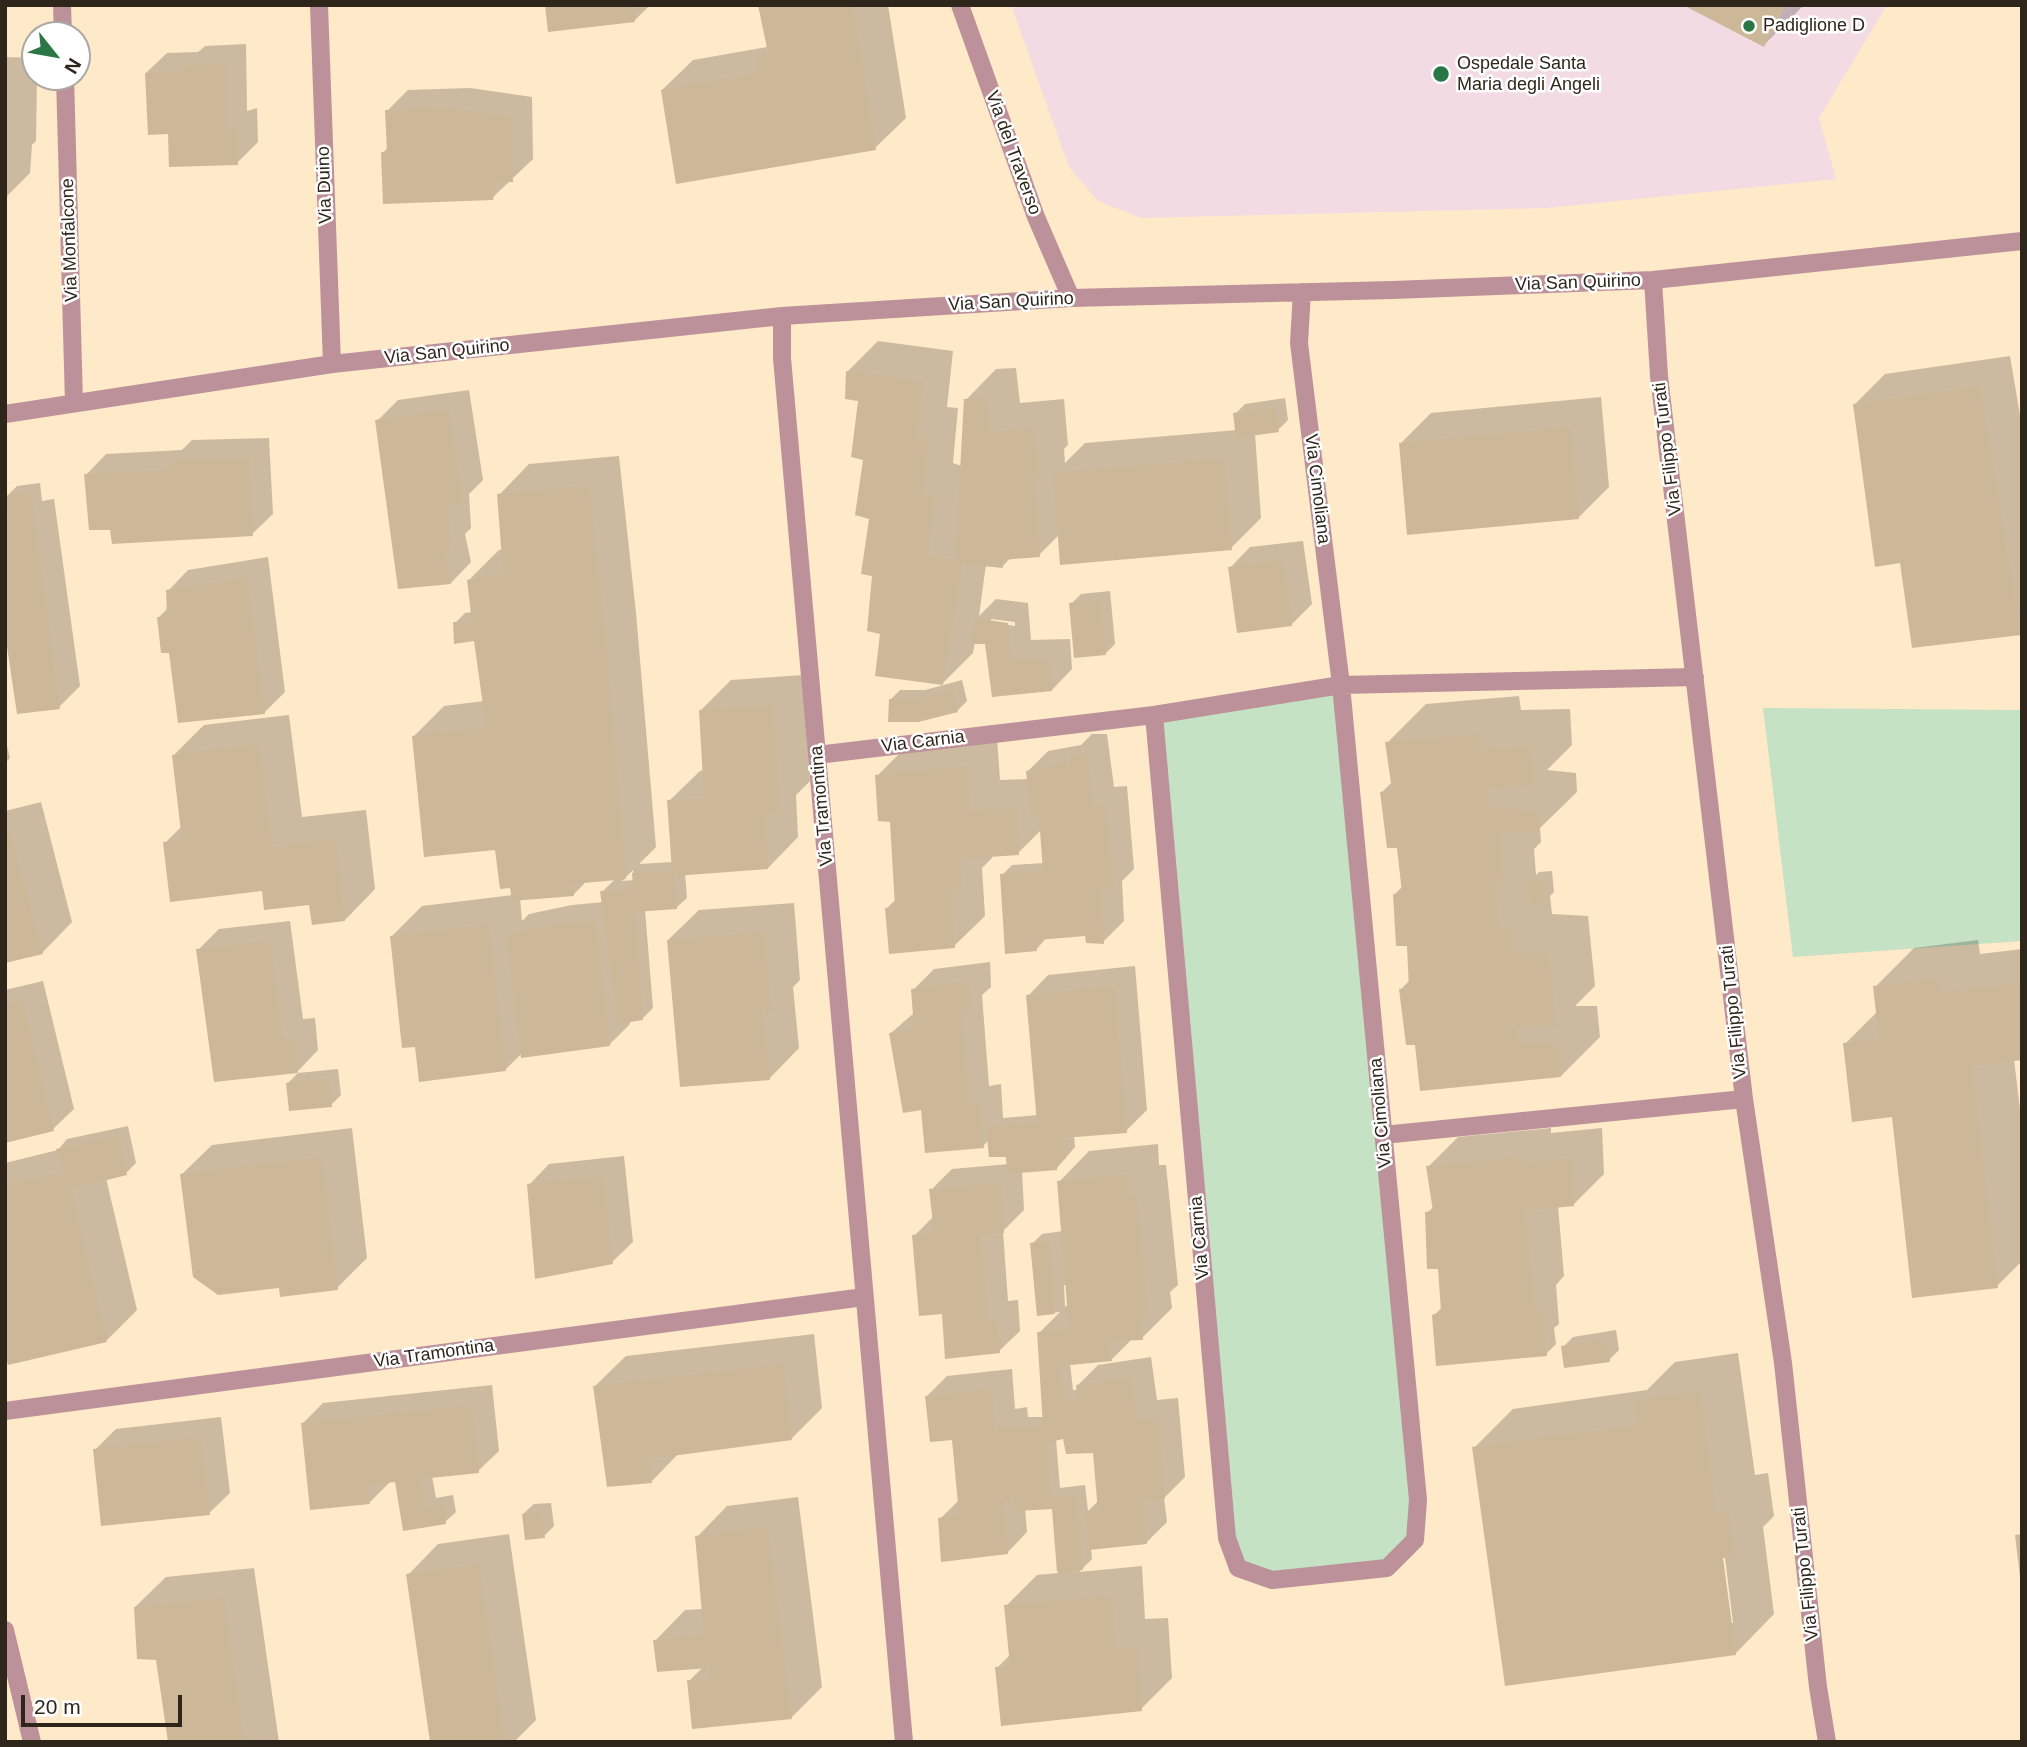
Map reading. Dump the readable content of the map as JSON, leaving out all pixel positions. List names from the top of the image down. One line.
{"streets":{"street":["Via del Traverso","Via Duino","Via Monfalcone","Via San Quirino","Via Filippo Turati","Via Cimoliana","Via Carnia","Via Tramontina"]},"crossings":[["Via del Traverso","Via San Quirino"],["Via Duino","Via San Quirino"],["Via Monfalcone","Via San Quirino"],["Via San Quirino","Via Filippo Turati"],["Via San Quirino","Via Cimoliana"],["Via San Quirino","Via Tramontina"],["Via Cimoliana","Via Carnia"],["Via Carnia","Via Tramontina"]],"places":["Padiglione D","Ospedale Santa Maria degli Angeli"],"scale_bar":"20 m","north":"bottom right"}
